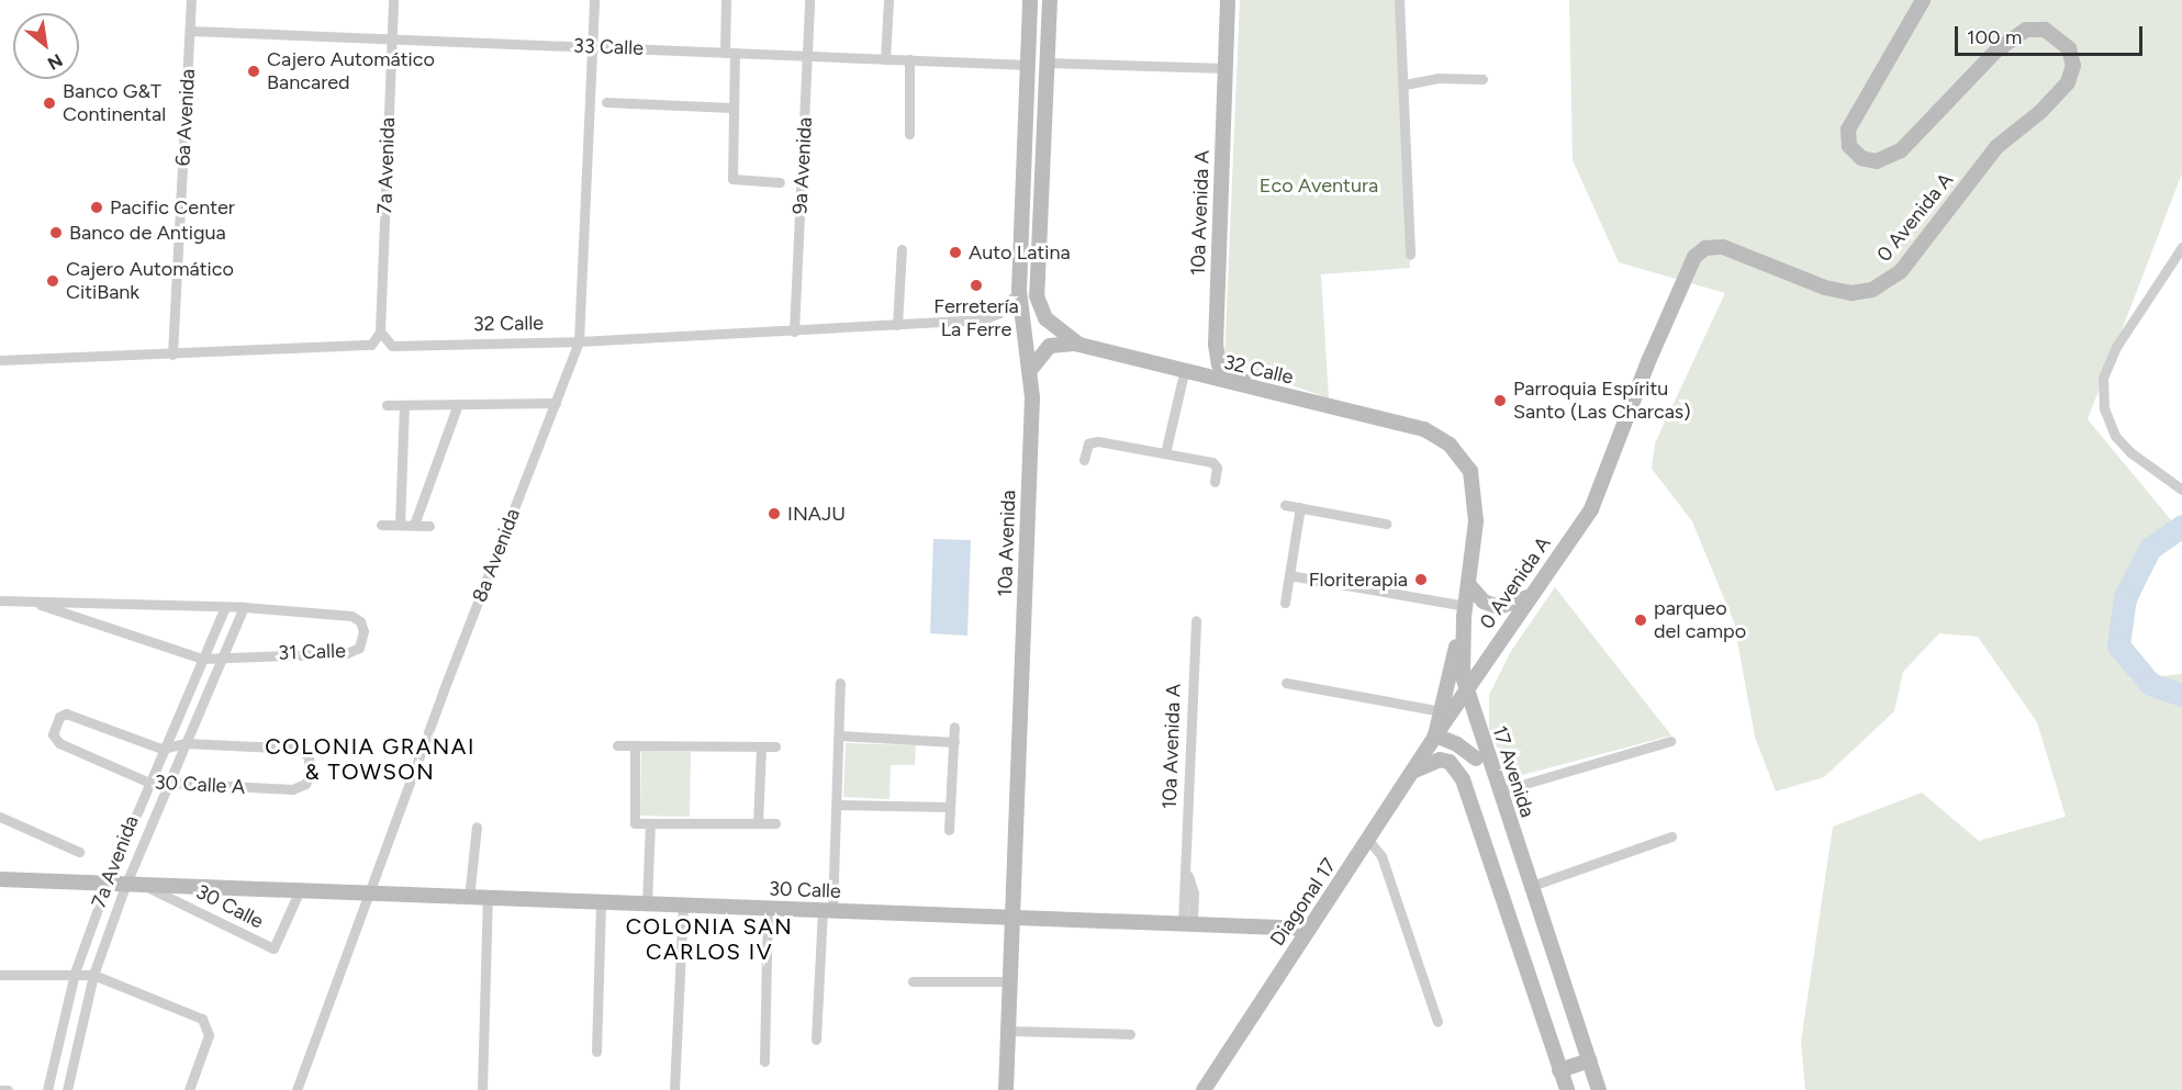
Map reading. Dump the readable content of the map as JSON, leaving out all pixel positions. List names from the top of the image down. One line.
{"streets":{"street":["33 Calle","6a Avenida","7a Avenida","9a Avenida","10a Avenida A","0 Avenida A","32 Calle","10a Avenida","8a Avenida","31 Calle","17 Avenida","30 Calle A","30 Calle","Diagonal 17"]},"crossings":[["33 Calle","6a Avenida"],["33 Calle","7a Avenida"],["33 Calle","9a Avenida"],["33 Calle","10a Avenida"],["33 Calle","8a Avenida"],["7a Avenida","32 Calle"],["7a Avenida","31 Calle"],["7a Avenida","30 Calle A"],["7a Avenida","30 Calle"],["9a Avenida","32 Calle"],["10a Avenida A","32 Calle"],["10a Avenida A","30 Calle"],["0 Avenida A","17 Avenida"],["0 Avenida A","Diagonal 17"],["32 Calle","10a Avenida"],["32 Calle","8a Avenida"],["32 Calle","17 Avenida"],["10a Avenida","30 Calle"],["8a Avenida","30 Calle"],["17 Avenida","Diagonal 17"],["30 Calle","Diagonal 17"]],"districts":["COLONIA GRANAI & TOWSON","COLONIA SAN CARLOS IV"],"parks":["Eco Aventura"],"places":["Cajero Automático Bancared","Banco G&T Continental","Pacific Center","Banco de Antigua","Auto Latina","Cajero Automático CitiBank","Ferretería La Ferre","Parroquia Espíritu Santo (Las Charcas)","INAJU","Floriterapia","parqueo del campo"],"scale_bar":"100 m","north":"bottom right"}
